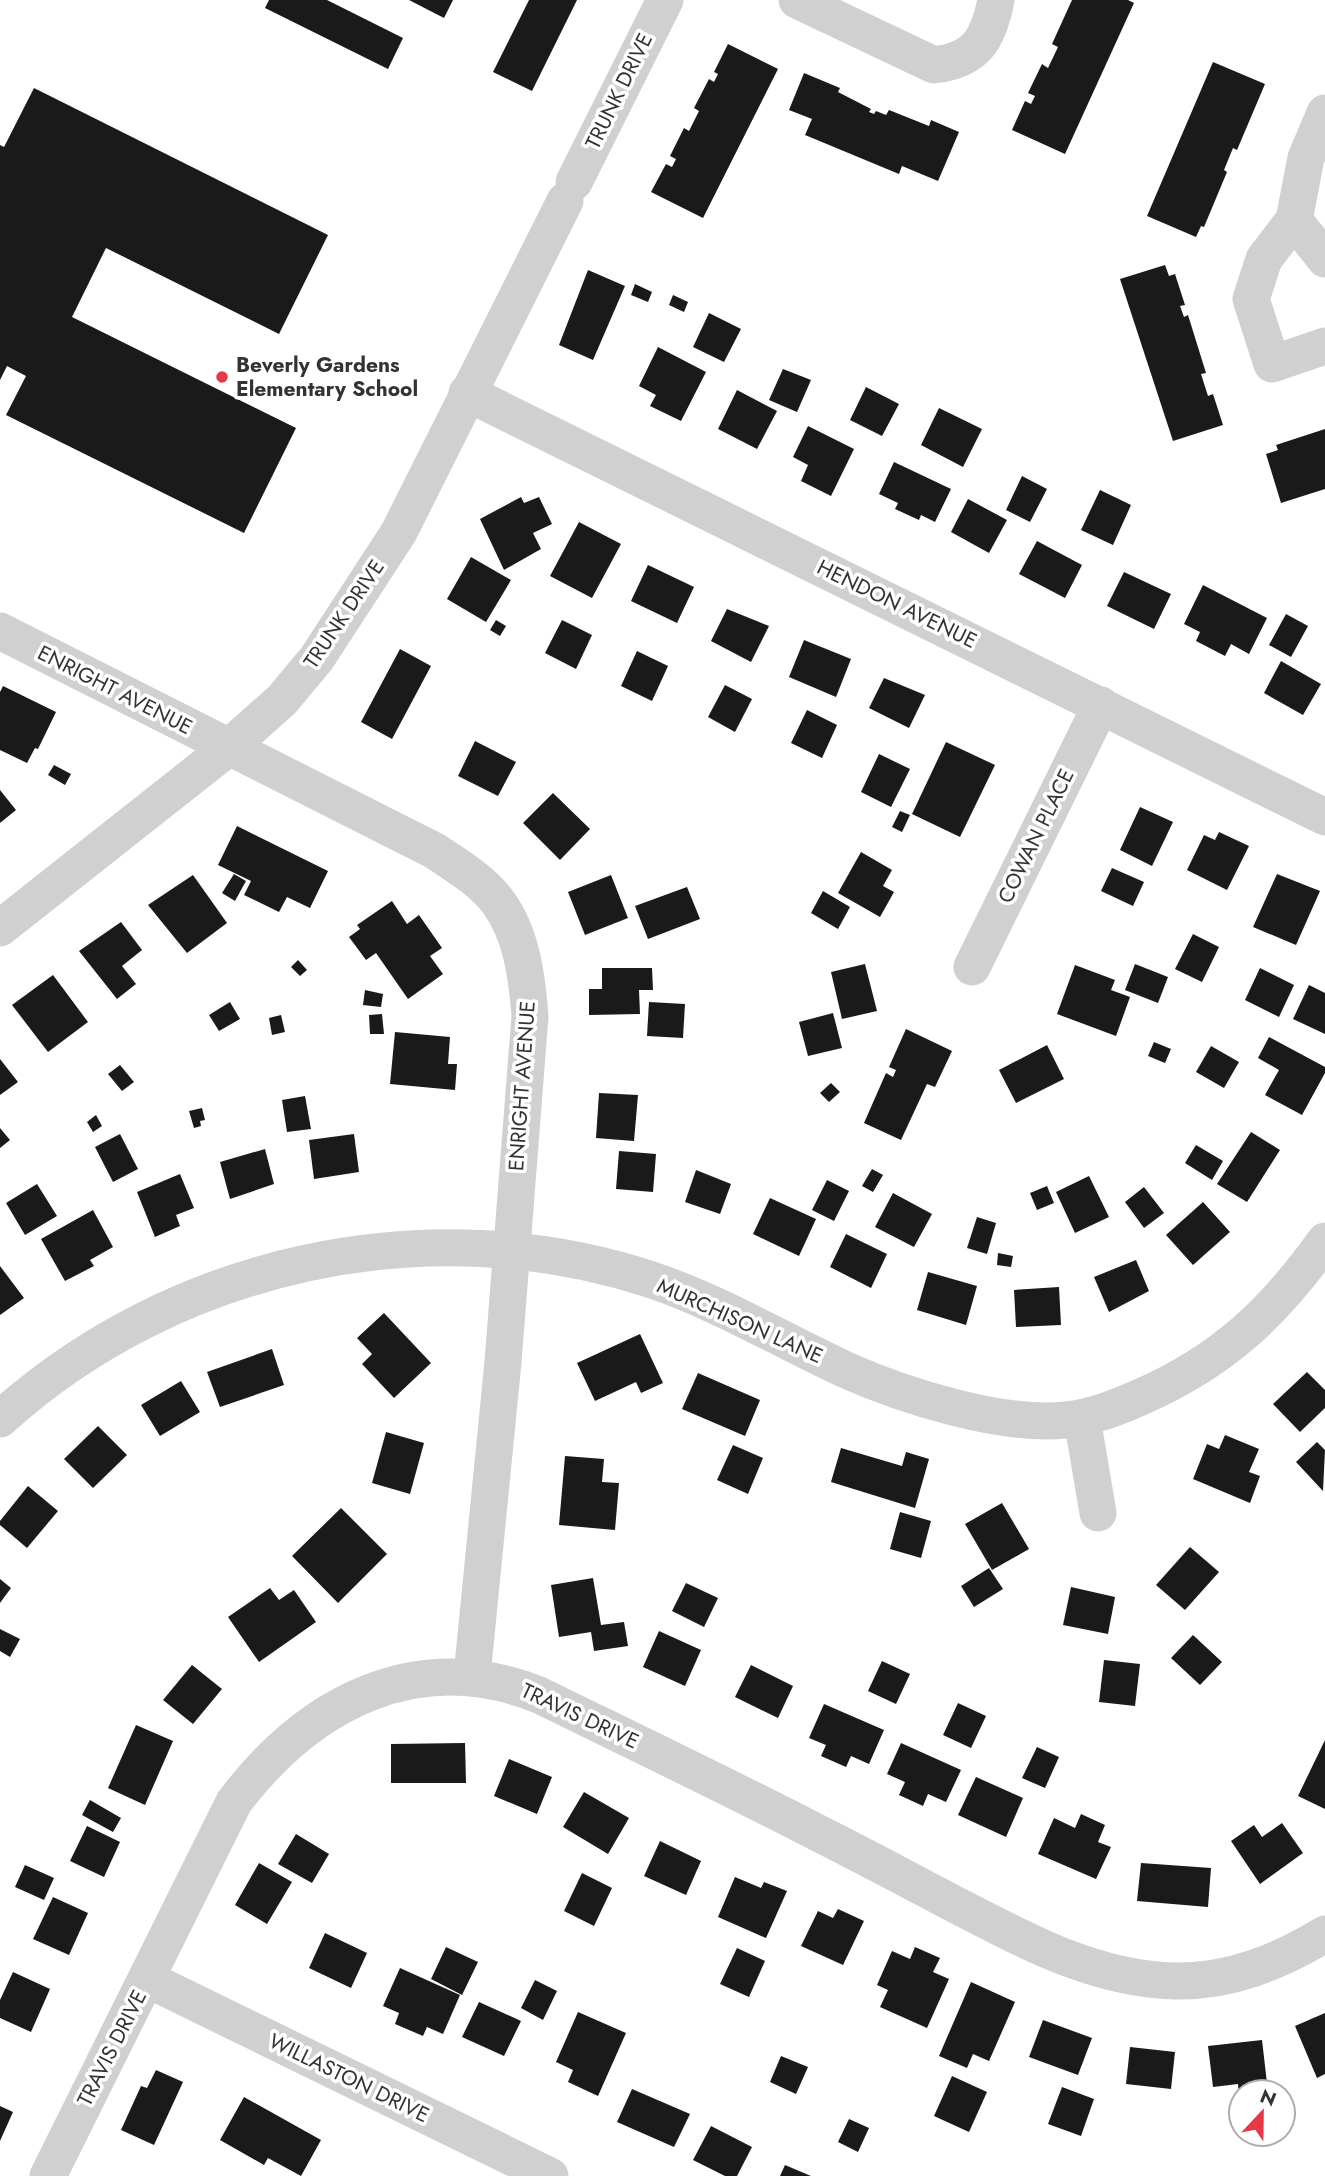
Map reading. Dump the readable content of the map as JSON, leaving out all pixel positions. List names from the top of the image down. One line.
{"streets":{"street":["TRUNK DRIVE","HENDON AVENUE","ENRIGHT AVENUE","COWAN PLACE","MURCHISON LANE","TRAVIS DRIVE","WILLASTON DRIVE"]},"crossings":[["TRUNK DRIVE","HENDON AVENUE"],["TRUNK DRIVE","ENRIGHT AVENUE"],["HENDON AVENUE","COWAN PLACE"],["ENRIGHT AVENUE","MURCHISON LANE"],["ENRIGHT AVENUE","TRAVIS DRIVE"],["TRAVIS DRIVE","WILLASTON DRIVE"]],"places":["Beverly Gardens Elementary School"],"north":"top"}
